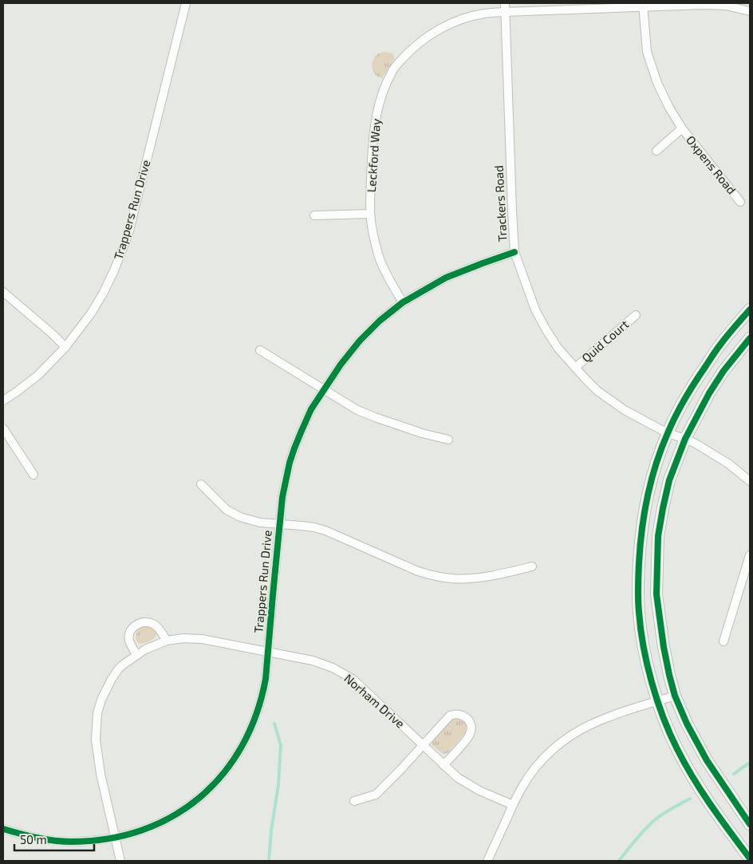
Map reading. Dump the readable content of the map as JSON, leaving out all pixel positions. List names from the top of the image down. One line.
{"streets":{"street":["Leckford Way","Oxpens Road","Trackers Road","Trappers Run Drive","Quid Court","Norham Drive"]},"crossings":[["Leckford Way","Oxpens Road"],["Leckford Way","Trackers Road"],["Leckford Way","Trappers Run Drive"],["Trackers Road","Trappers Run Drive"],["Trackers Road","Quid Court"],["Trappers Run Drive","Norham Drive"]],"scale_bar":"50 m"}
